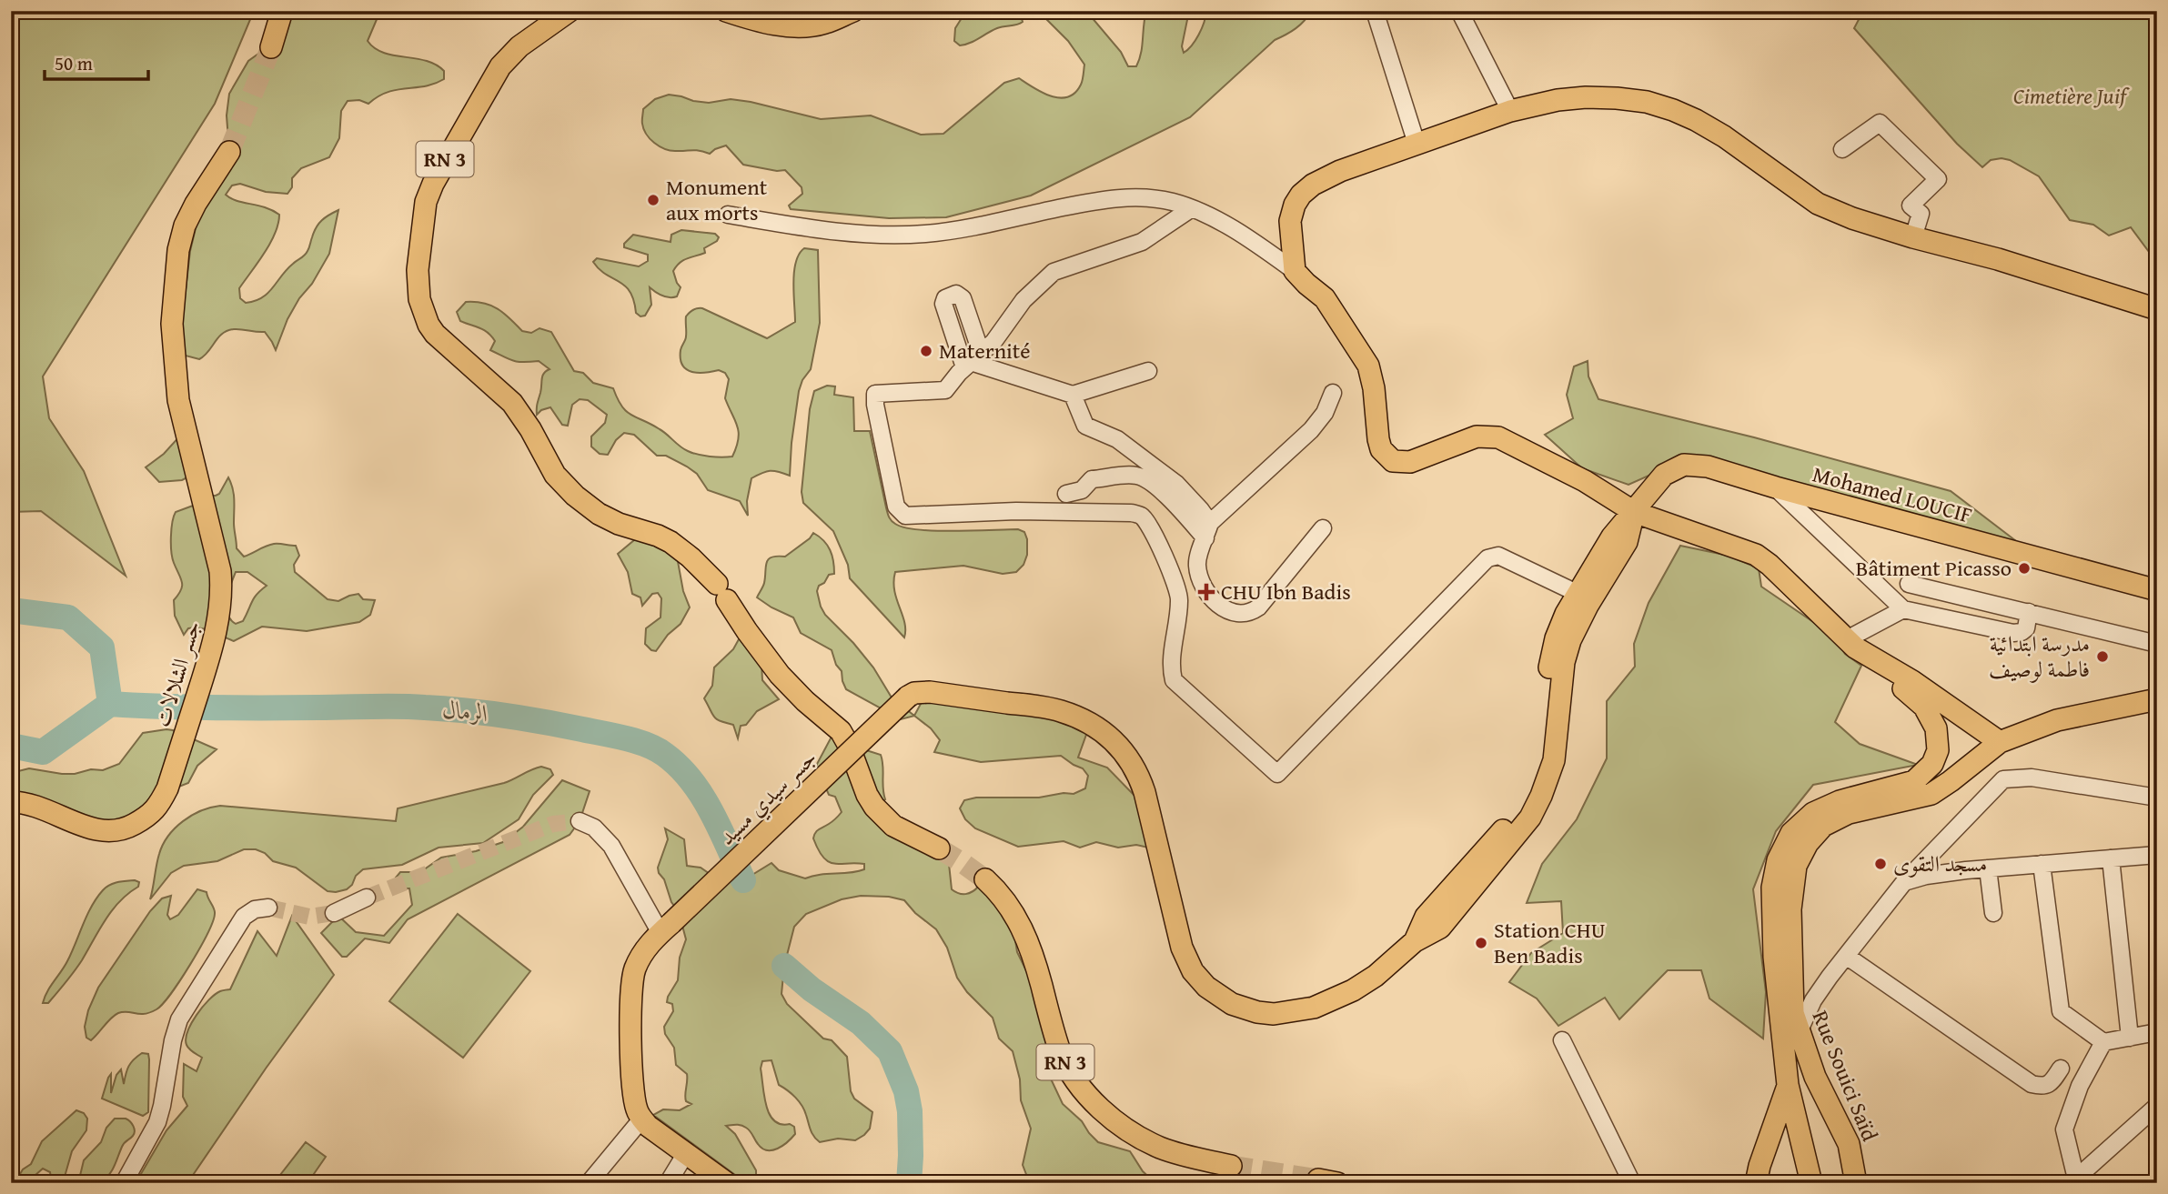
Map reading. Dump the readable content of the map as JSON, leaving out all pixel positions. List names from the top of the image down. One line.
{"streets":{"main road":["RN 3","Mohamed LOUCIF","جسر الشلالات","جسر سيدي مسيد","Rue Souici Saïd"]},"crossings":[["Mohamed LOUCIF","جسر سيدي مسيد"]],"water":["الرمال"],"parks":["Cimetière Juif"],"places":{"other":["Monument aux morts","Maternité","Bâtiment Picasso","مدرسة ابتدائية فاطمة لوصيف","مسجد التقوى","Station CHU Ben Badis"],"health":["CHU Ibn Badis"]},"scale_bar":"50 m"}
